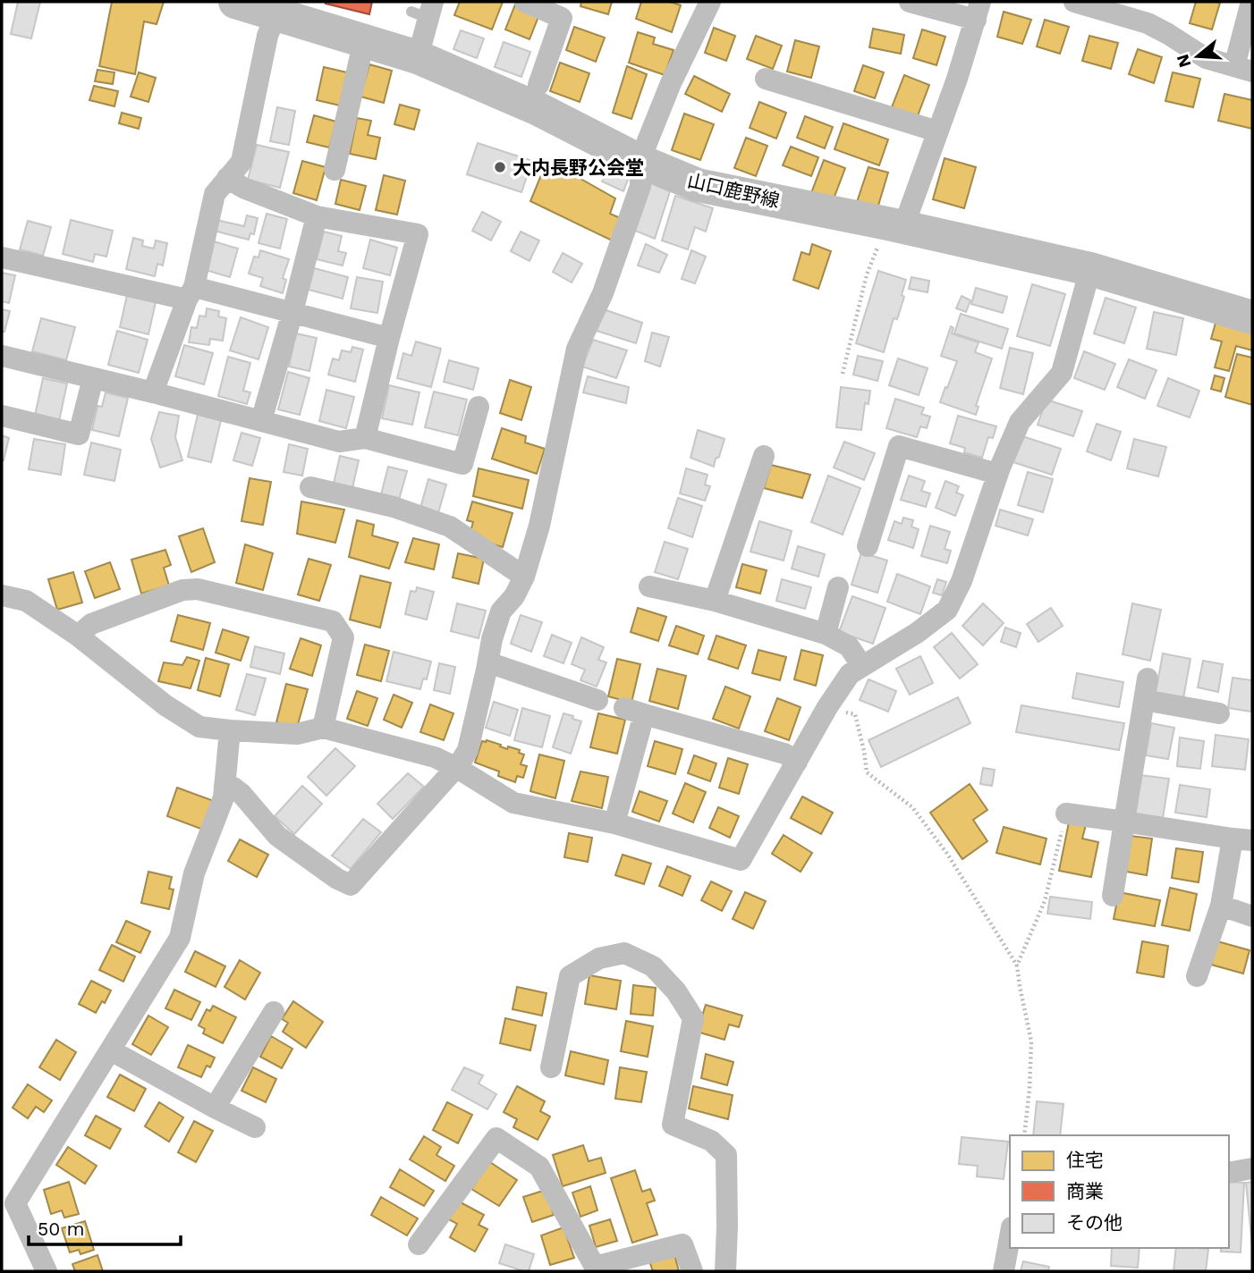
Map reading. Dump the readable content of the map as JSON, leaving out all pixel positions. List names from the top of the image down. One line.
{"streets":{"main road":["山口鹿野線"]},"places":["大内長野公会堂"],"legend":["住宅","商業","その他"],"scale_bar":"50 m","north":"left"}
